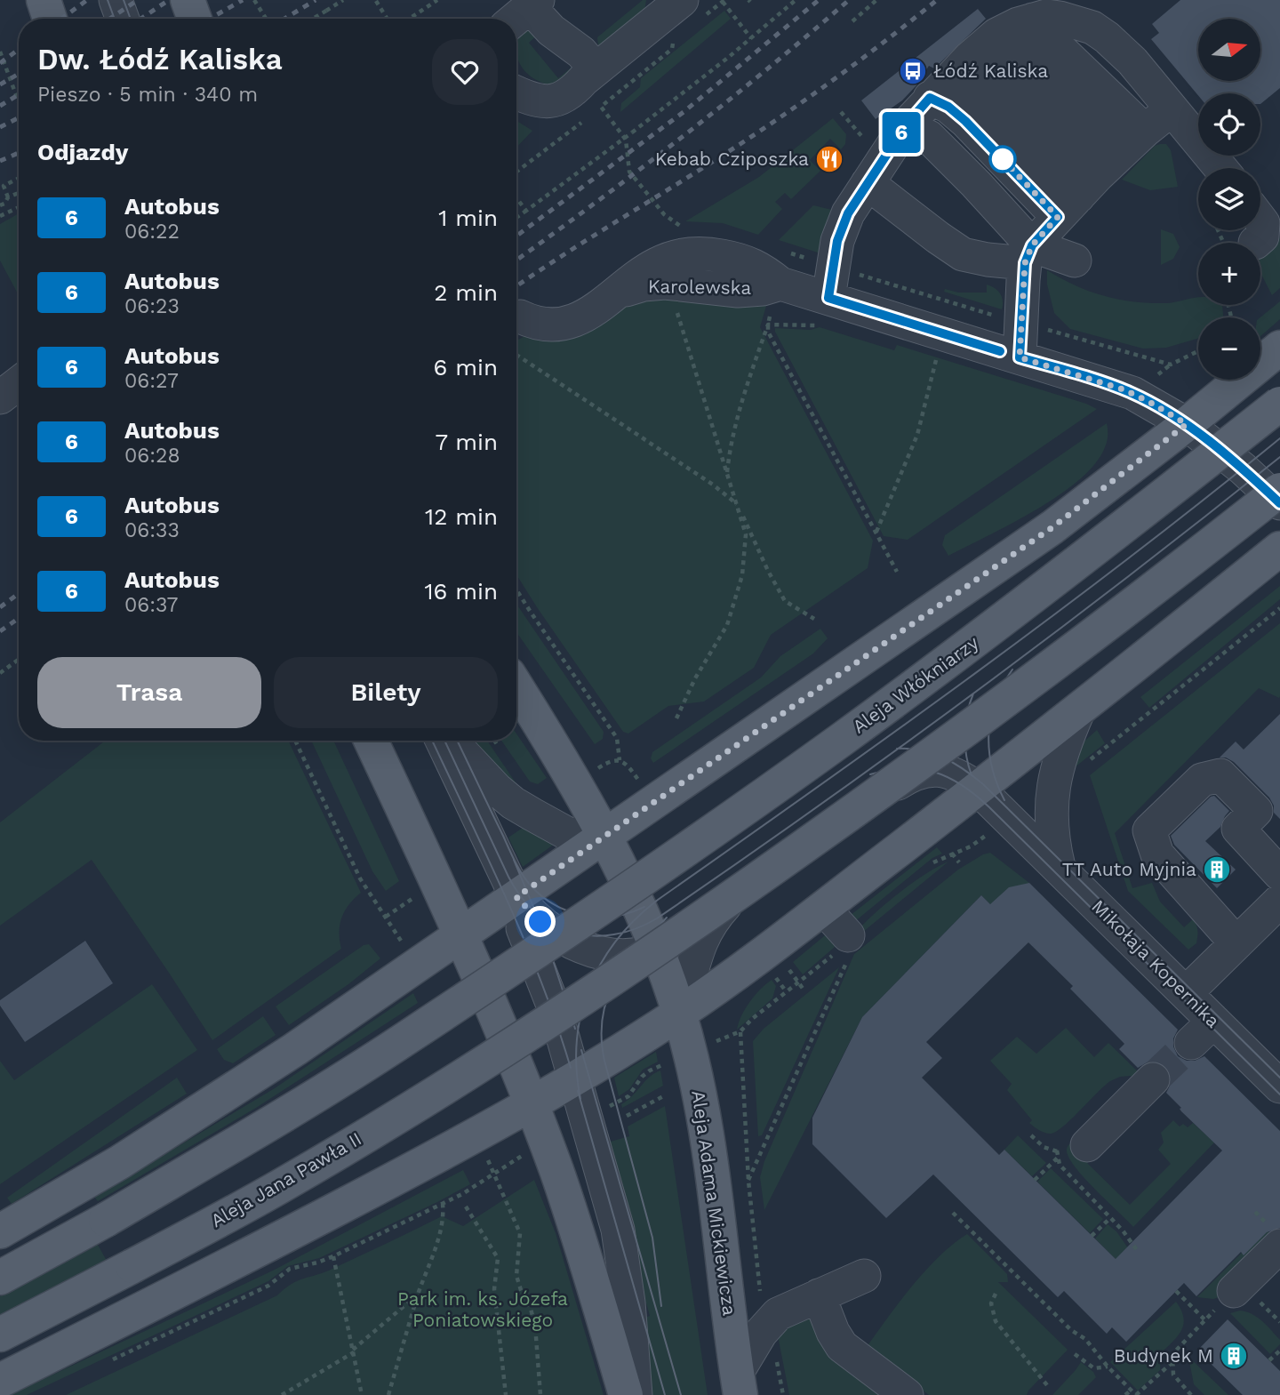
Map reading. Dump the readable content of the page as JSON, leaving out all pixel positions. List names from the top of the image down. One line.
{"streets":{"main road":["Aleja Włókniarzy","Aleja Jana Pawła II","Aleja Adama Mickiewicza"],"street":["Karolewska","Mikołaja Kopernika"]},"crossings":[["Mikołaja Kopernika","Aleja Adama Mickiewicza"]],"parks":["Park im. ks. Józefa Poniatowskiego"],"places":{"bus stop":["Łódź Kaliska"],"restaurant":["Kebab Cziposzka"],"building":["TT Auto Myjnia","Budynek M"]},"lines":["bus line 6"],"north":"right","page":{"on_map":"6","map_buttons":["+","−"],"heading":[["Dw. Łódź Kaliska","Pieszo · 5 min · 340 m"],"Odjazdy"],"list":[{"mark":"6","name":"Autobus","note":"06:22","value":"1 min"},{"mark":"6","name":"Autobus","note":"06:23","value":"2 min"},{"mark":"6","name":"Autobus","note":"06:27","value":"6 min"},{"mark":"6","name":"Autobus","note":"06:28","value":"7 min"},{"mark":"6","name":"Autobus","note":"06:33","value":"12 min"},{"mark":"6","name":"Autobus","note":"06:37","value":"16 min"}],"buttons":["Trasa","Bilety"]}}
